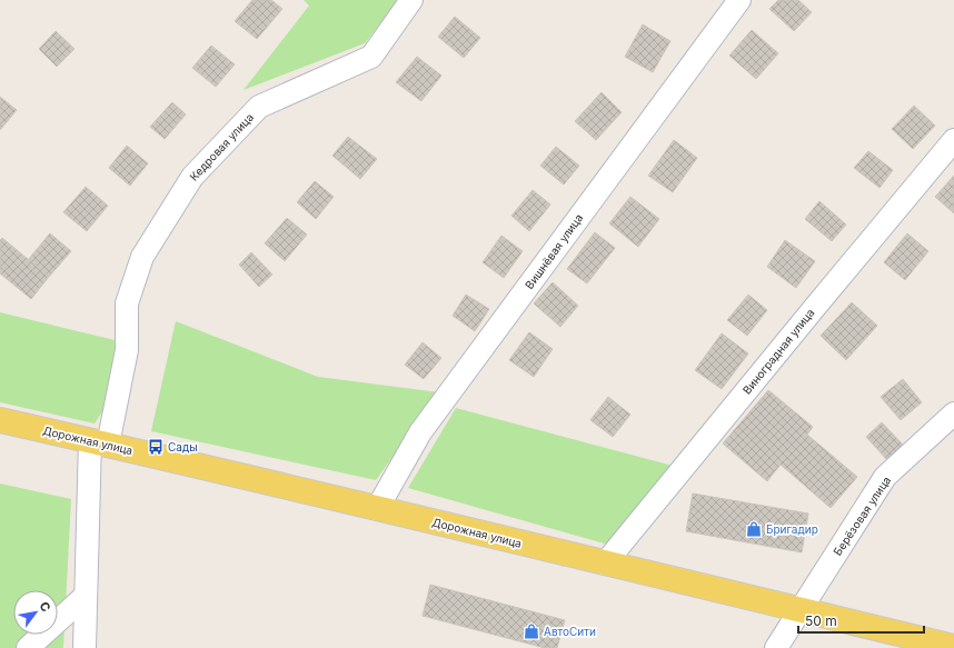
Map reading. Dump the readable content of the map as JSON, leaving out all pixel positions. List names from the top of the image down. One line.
{"streets":{"main road":["Дорожная улица"],"street":["Кедровая улица","Вишнёвая улица","Виноградная улица","Берёзовая улица"]},"crossings":[["Кедровая улица","Дорожная улица"],["Вишнёвая улица","Дорожная улица"],["Виноградная улица","Дорожная улица"],["Дорожная улица","Берёзовая улица"]],"places":{"bus stop":["Сады"],"shop":["Бригадир","АвтоСити"]},"scale_bar":"50 m","north":"top right"}
